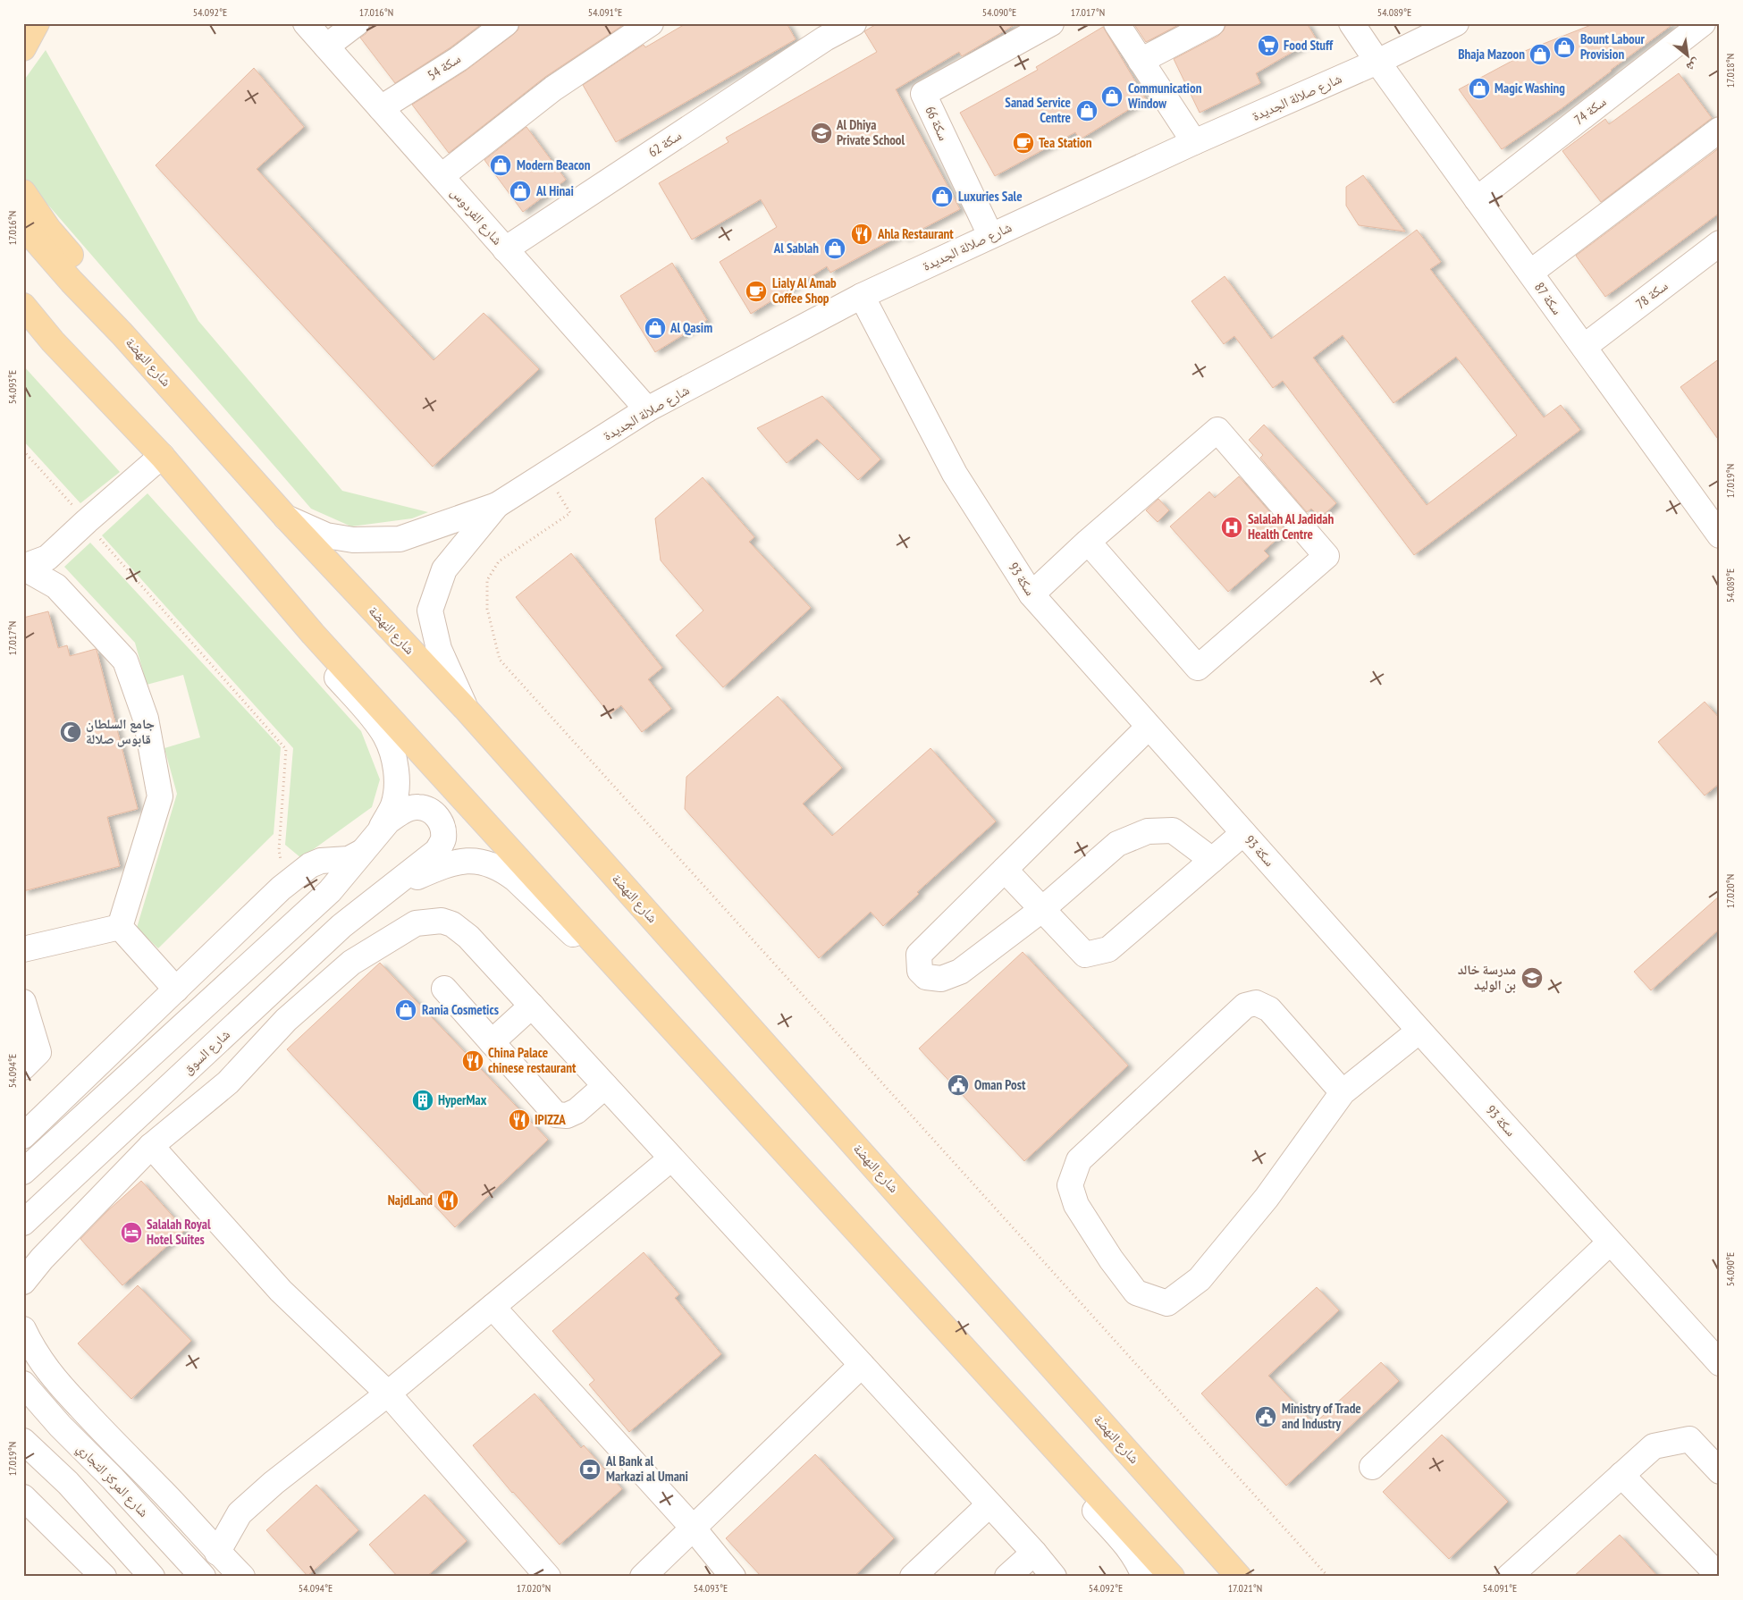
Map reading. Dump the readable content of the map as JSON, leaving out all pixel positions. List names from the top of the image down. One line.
{"streets":{"main road":["شارع النهضة"],"street":["سكة 54","شارع صلالة الجديدة","سكة 74","سكة 66","سكة 62","شارع الفردوس","سكة 78","سكة 87","سكة 93","شارع السوق","شارع المركز التجاري"]},"crossings":[["سكة 54","شارع الفردوس"],["شارع صلالة الجديدة","سكة 66"],["شارع صلالة الجديدة","شارع الفردوس"],["شارع صلالة الجديدة","سكة 87"],["شارع صلالة الجديدة","شارع النهضة"],["شارع صلالة الجديدة","سكة 93"],["سكة 74","سكة 87"],["سكة 62","شارع الفردوس"],["سكة 78","سكة 87"]],"places":{"supermarket":["Food Stuff"],"shop":["Bount Labour Provision","Bhaja Mazoon","Magic Washing","Communication Window","Sanad Service Centre","Modern Beacon","Al Hinai","Luxuries Sale","Al Sablah","Al Qasim","Rania Cosmetics"],"school or university":["Al Dhiya Private School","مدرسة خالد بن الوليد"],"cafe":["Tea Station","Lialy Al Amab Coffee Shop"],"restaurant":["Ahla Restaurant","China Palace chinese restaurant","IPIZZA","NajdLand"],"hospital":["Salalah Al Jadidah Health Centre"],"mosque":["جامع السلطان قابوس صلالة"],"public building":["Oman Post","Ministry of Trade and Industry"],"building":["HyperMax"],"hotel":["Salalah Royal Hotel Suites"],"bank":["Al Bank al Markazi al Umani"]},"north":"bottom right","coordinates":["54.092°E","17.016°N","54.091°E","54.090°E","17.017°N","54.089°E","17.018°N","54.093°E","17.019°N","17.020°N","54.094°E","17.021°N"]}
